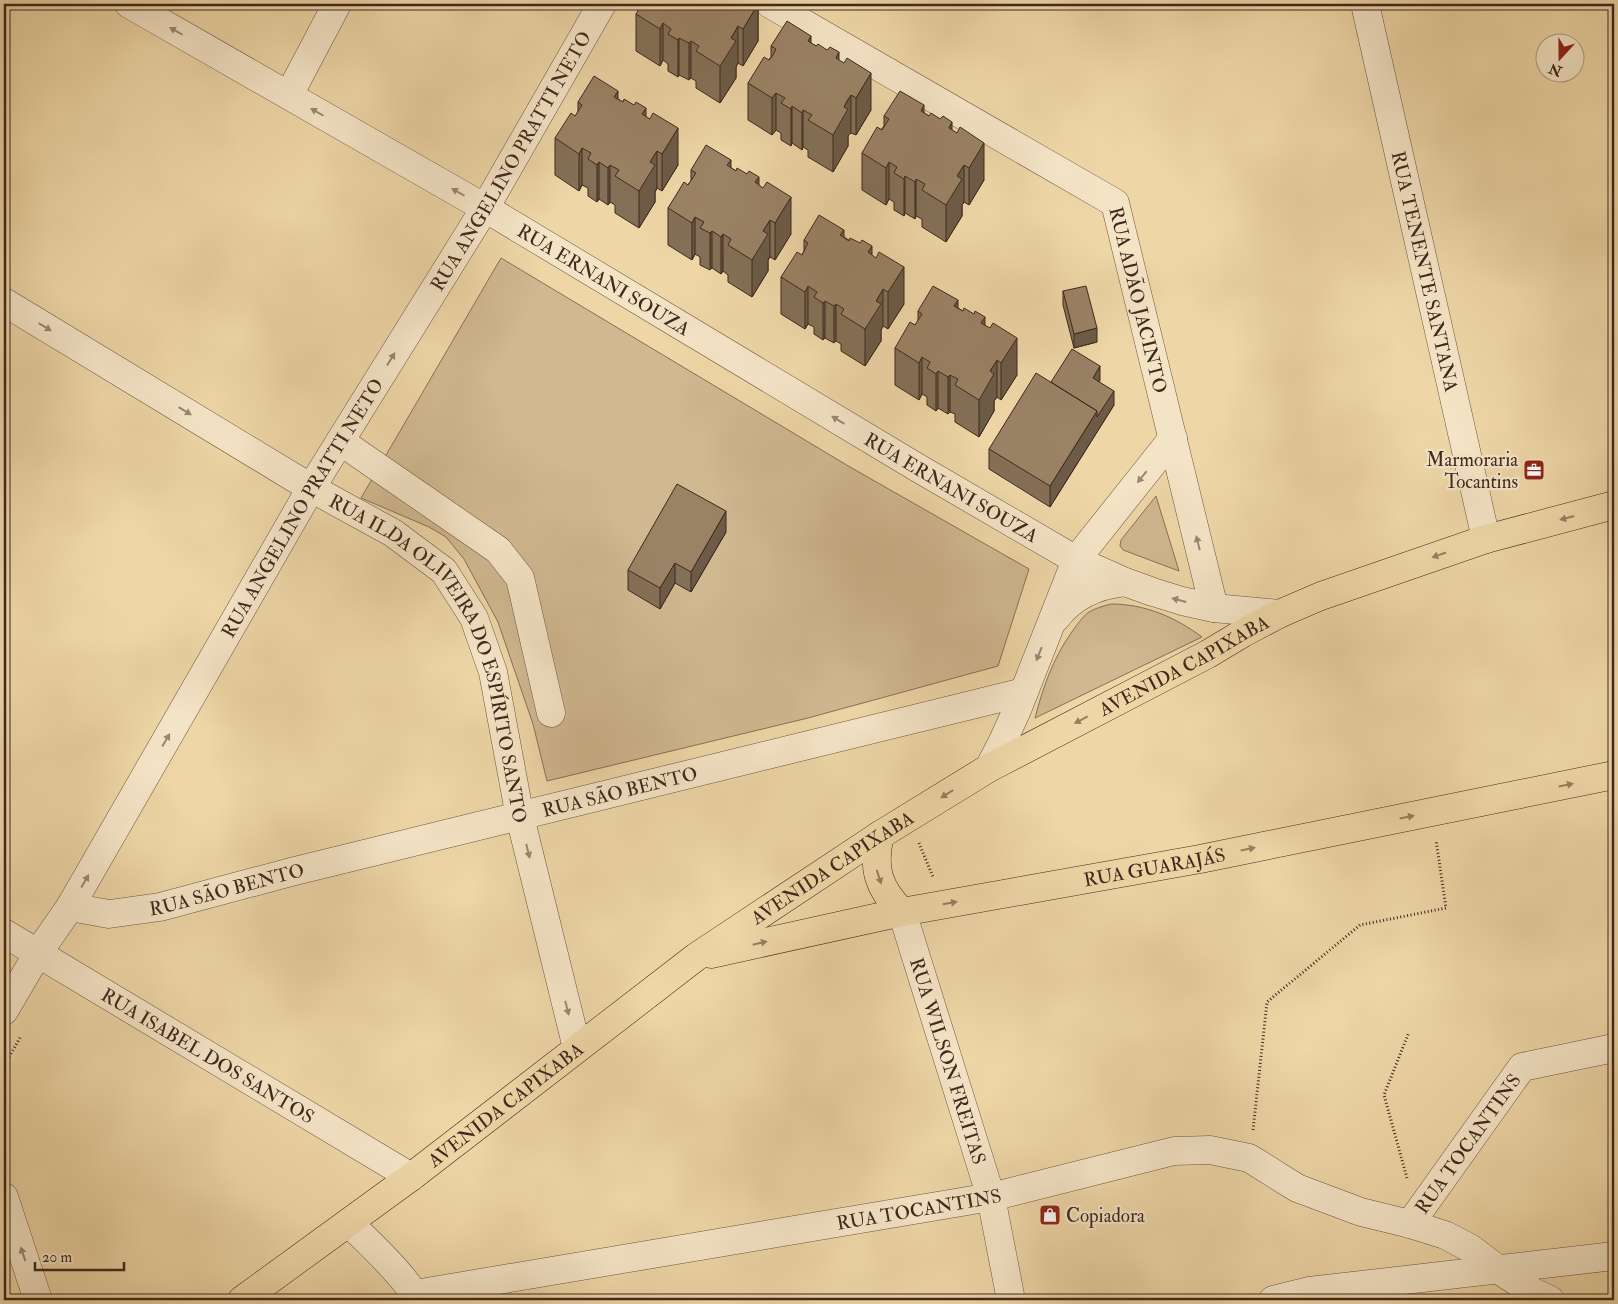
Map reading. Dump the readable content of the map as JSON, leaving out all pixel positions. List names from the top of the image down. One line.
{"streets":{"main road":["AVENIDA CAPIXABA","RUA GUARAJÁS"],"street":["RUA ANGELINO PRATTI NETO","RUA TENENTE SANTANA","RUA ERNANI SOUZA","RUA ADÃO JACINTO","RUA ILDA OLIVEIRA DO ESPÍRITO SANTO","RUA SÃO BENTO","RUA ISABEL DOS SANTOS","RUA WILSON FREITAS","RUA TOCANTINS"]},"crossings":[["RUA ANGELINO PRATTI NETO","RUA ERNANI SOUZA"],["RUA ANGELINO PRATTI NETO","RUA ILDA OLIVEIRA DO ESPÍRITO SANTO"],["RUA ANGELINO PRATTI NETO","RUA SÃO BENTO"],["RUA ANGELINO PRATTI NETO","RUA ISABEL DOS SANTOS"],["RUA TENENTE SANTANA","AVENIDA CAPIXABA"],["RUA ERNANI SOUZA","RUA ADÃO JACINTO"],["RUA ERNANI SOUZA","AVENIDA CAPIXABA"],["RUA ILDA OLIVEIRA DO ESPÍRITO SANTO","AVENIDA CAPIXABA"],["RUA ILDA OLIVEIRA DO ESPÍRITO SANTO","RUA SÃO BENTO"],["AVENIDA CAPIXABA","RUA GUARAJÁS"],["AVENIDA CAPIXABA","RUA ISABEL DOS SANTOS"],["RUA GUARAJÁS","RUA WILSON FREITAS"],["RUA WILSON FREITAS","RUA TOCANTINS"]],"one_way":["RUA ANGELINO PRATTI NETO","RUA ERNANI SOUZA","RUA ILDA OLIVEIRA DO ESPÍRITO SANTO","AVENIDA CAPIXABA","RUA GUARAJÁS"],"places":{"office":["Marmoraria Tocantins"],"shop":["Copiadora"]},"scale_bar":"20 m","north":"bottom"}
